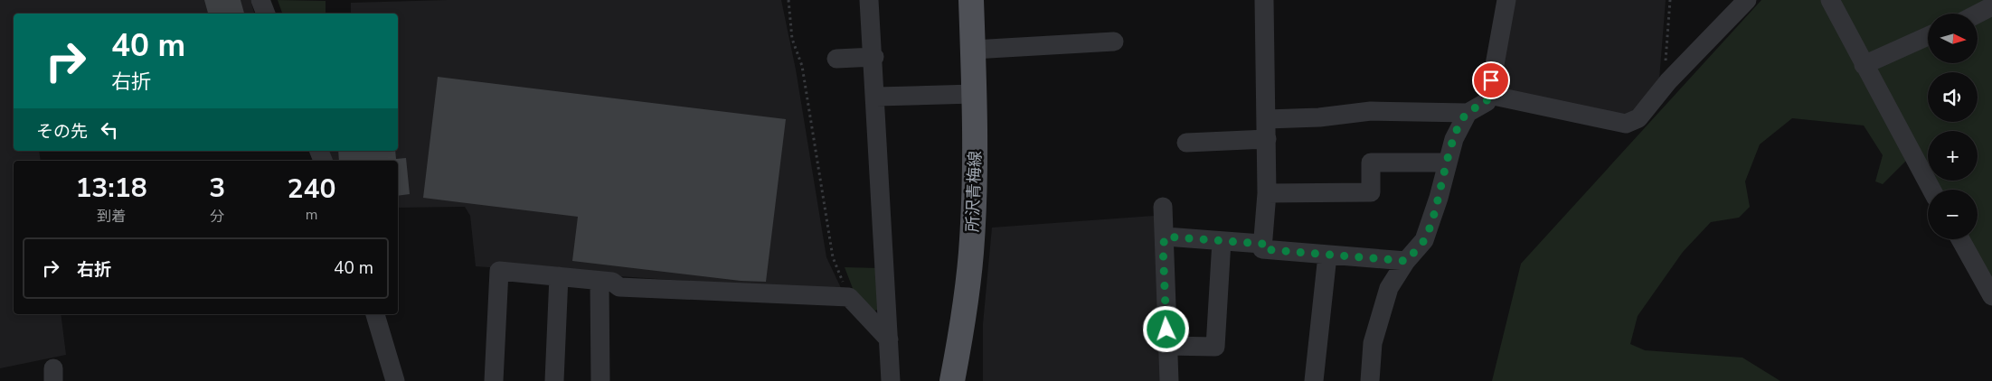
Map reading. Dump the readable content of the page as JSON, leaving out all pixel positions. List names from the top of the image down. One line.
{"streets":{"main road":["所沢青梅線"]},"north":"right","page":{"map_buttons":["+","−"],"turn":["40 m","右折"],"then":"その先","eta":["13:18","到着","3","分","240","m"],"list":[{"name":"右折","value":"40 m"}]}}
